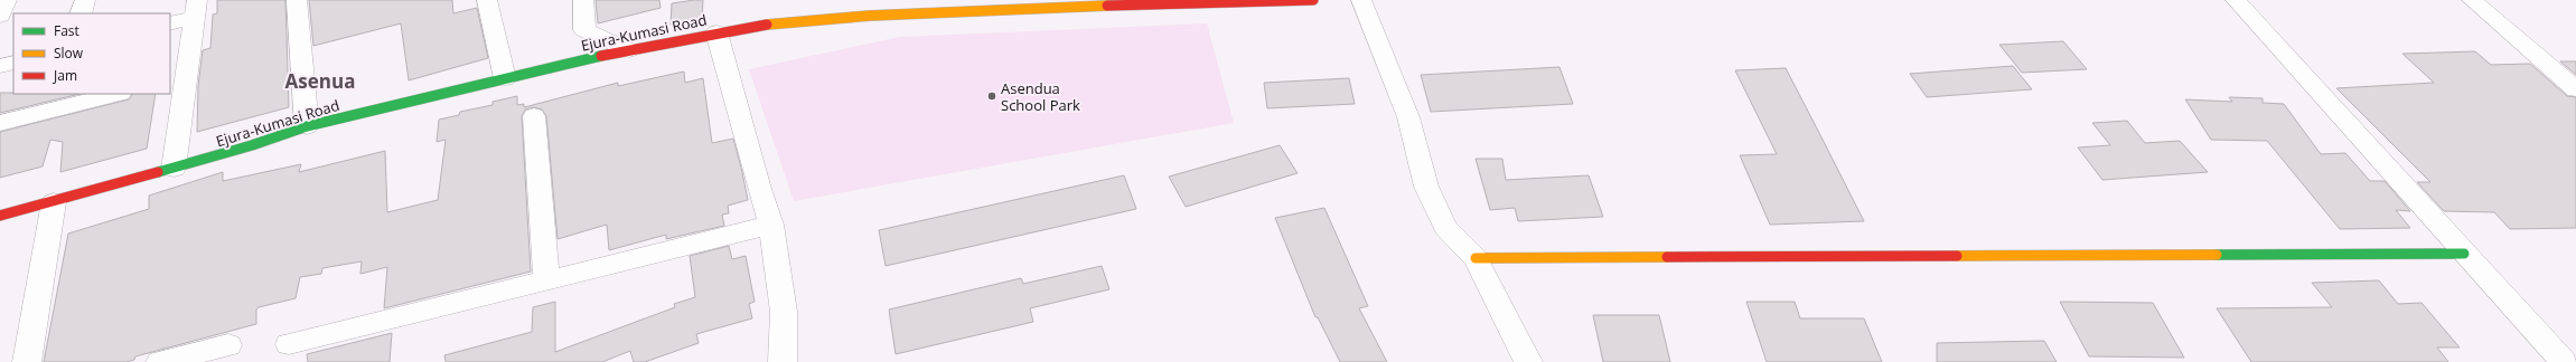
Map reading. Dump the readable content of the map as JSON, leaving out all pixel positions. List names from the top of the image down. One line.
{"streets":{"main road":["Ejura-Kumasi Road"]},"districts":["Asenua"],"places":["Asendua School Park"],"legend":["Fast","Slow","Jam"]}
